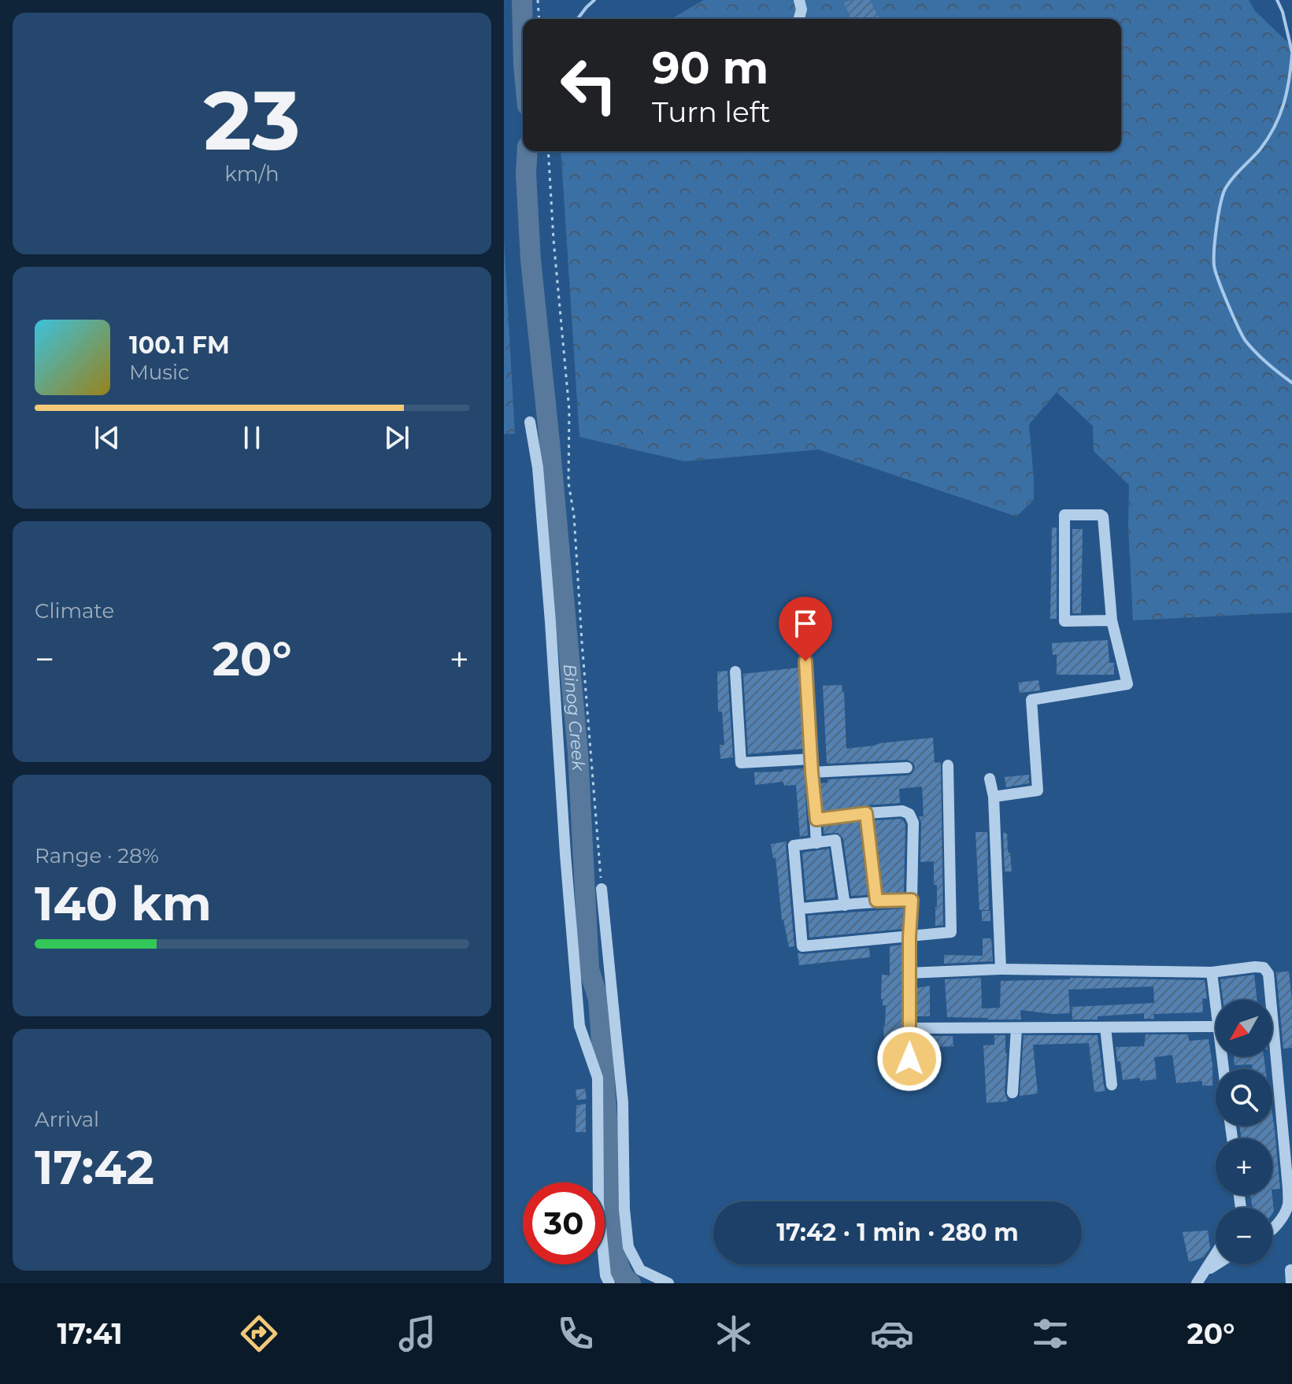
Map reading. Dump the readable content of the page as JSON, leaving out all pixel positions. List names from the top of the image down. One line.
{"water":["Binog Creek"],"north":"bottom left","page":{"tile":[["23","km/h"],"Climate",["Range · 28%","140 km"],["Arrival","17:42"]],"turn":["90 m","Turn left"],"song":["100.1 FM","Music"],"heat":["−","20°","+"],"map_buttons":["+","−"],"limit":"30","trip":"17:42 · 1 min · 280 m","tabs":["17:41","20°"]}}
